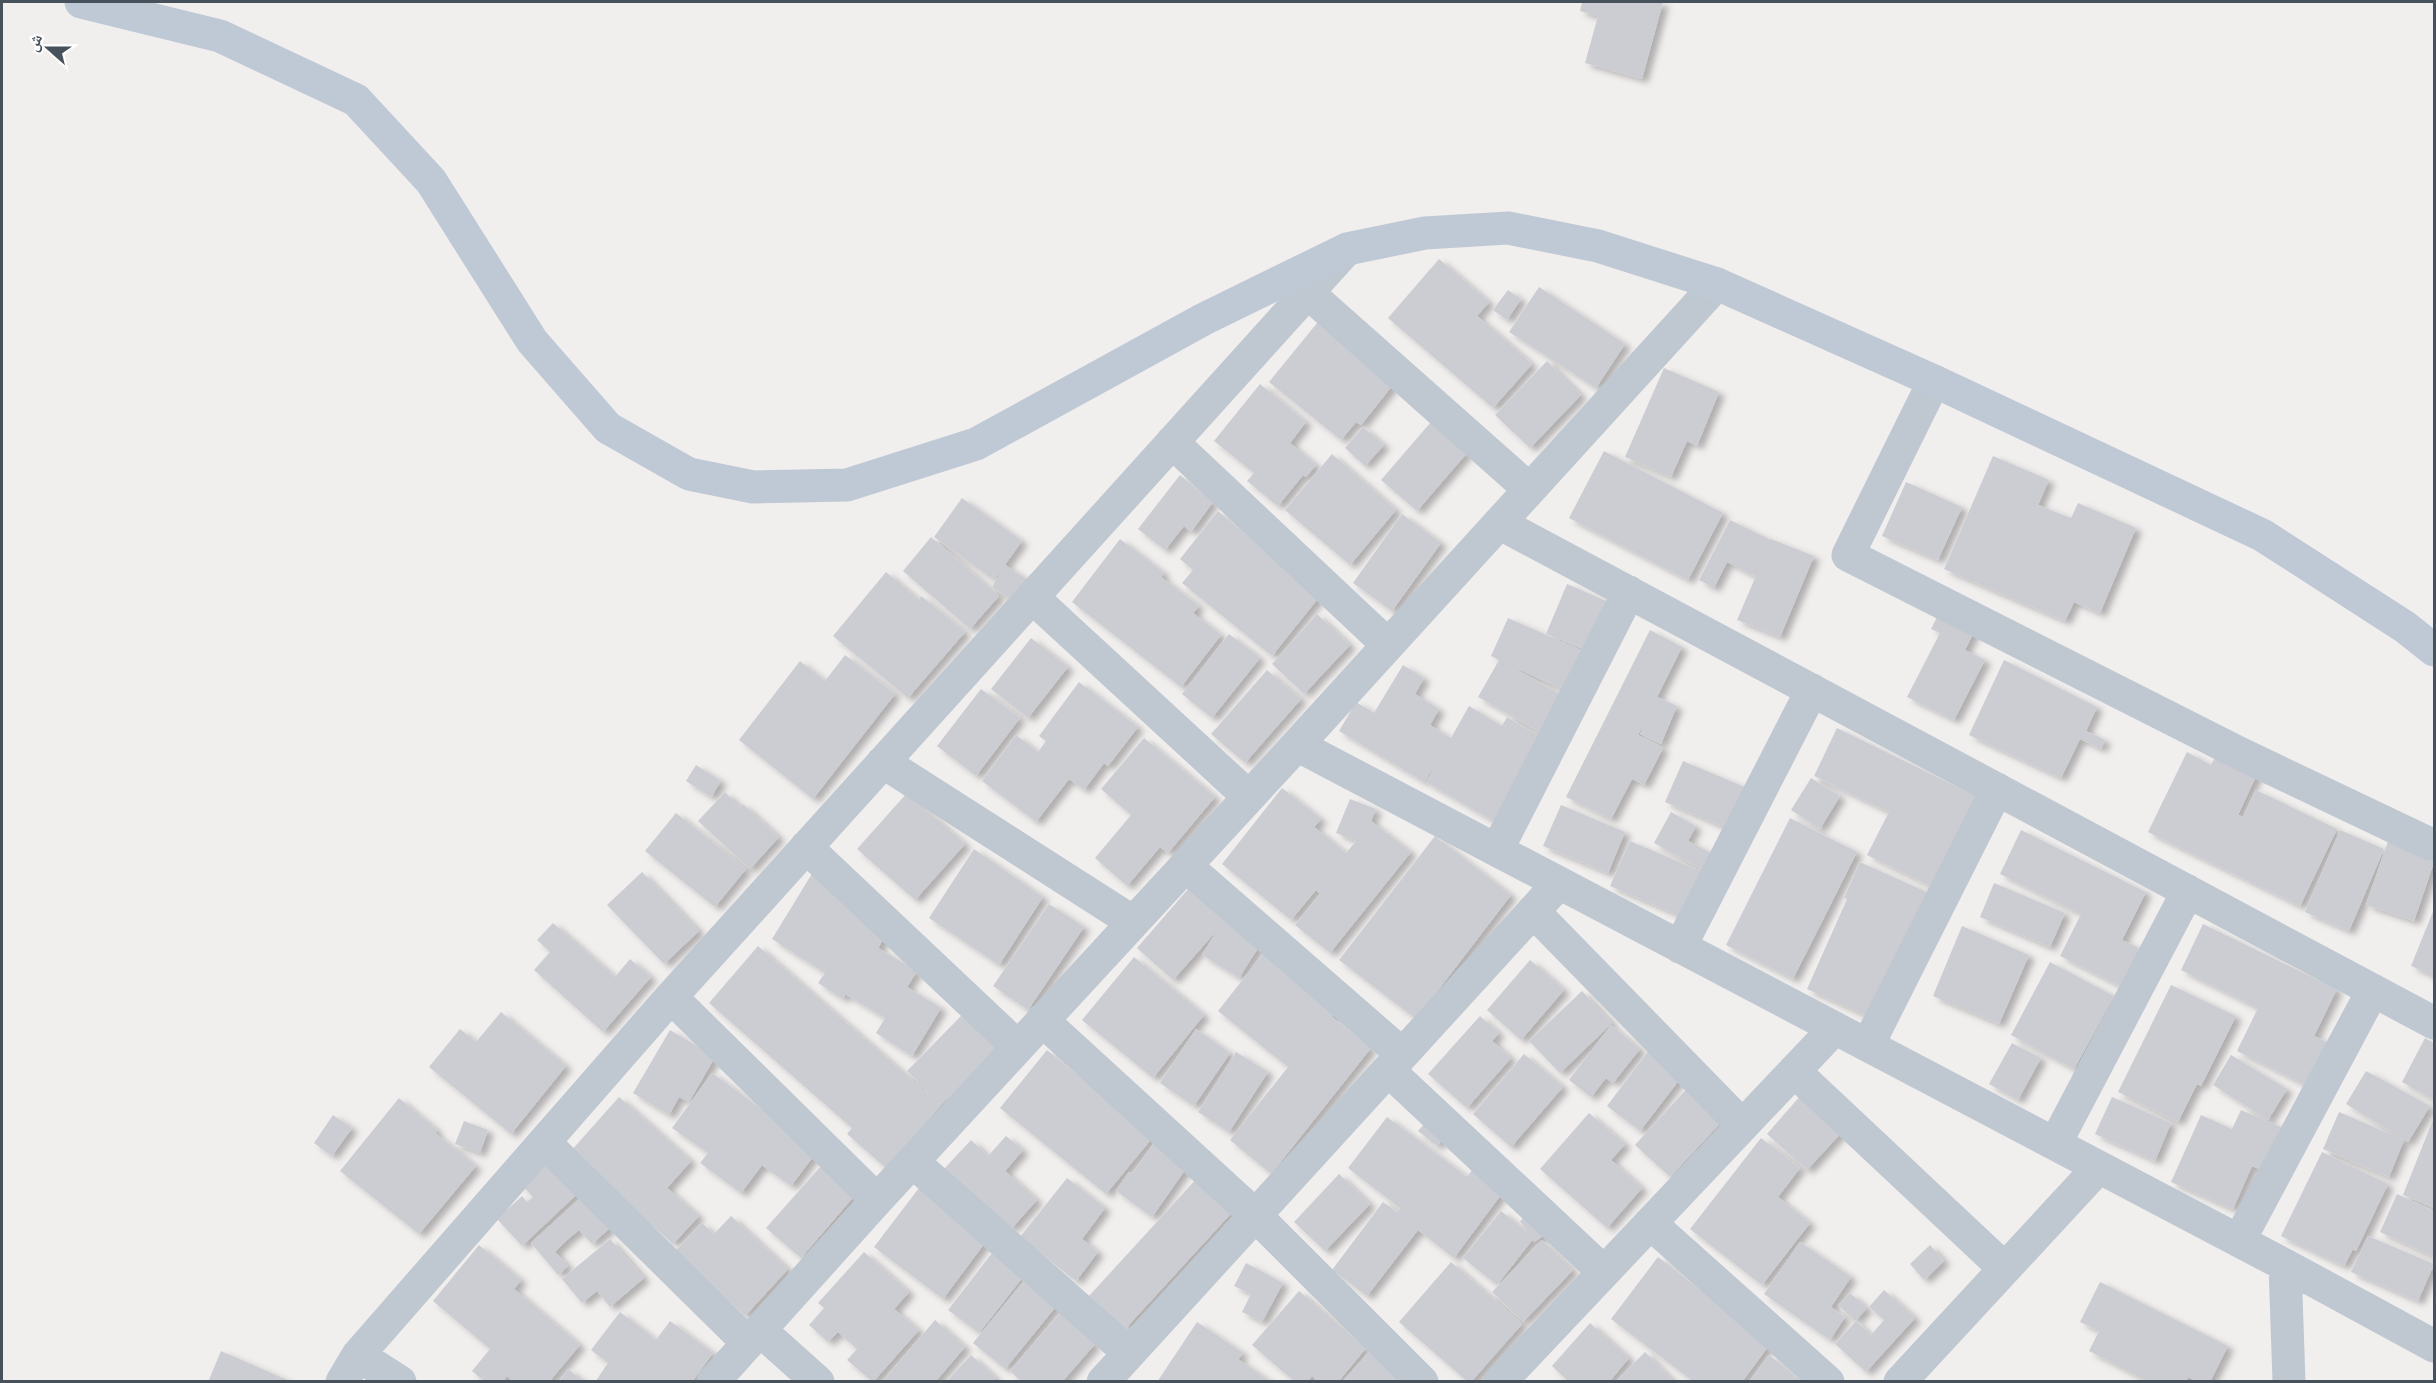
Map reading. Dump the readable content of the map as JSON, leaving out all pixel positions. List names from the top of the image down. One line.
{"north":"left"}
